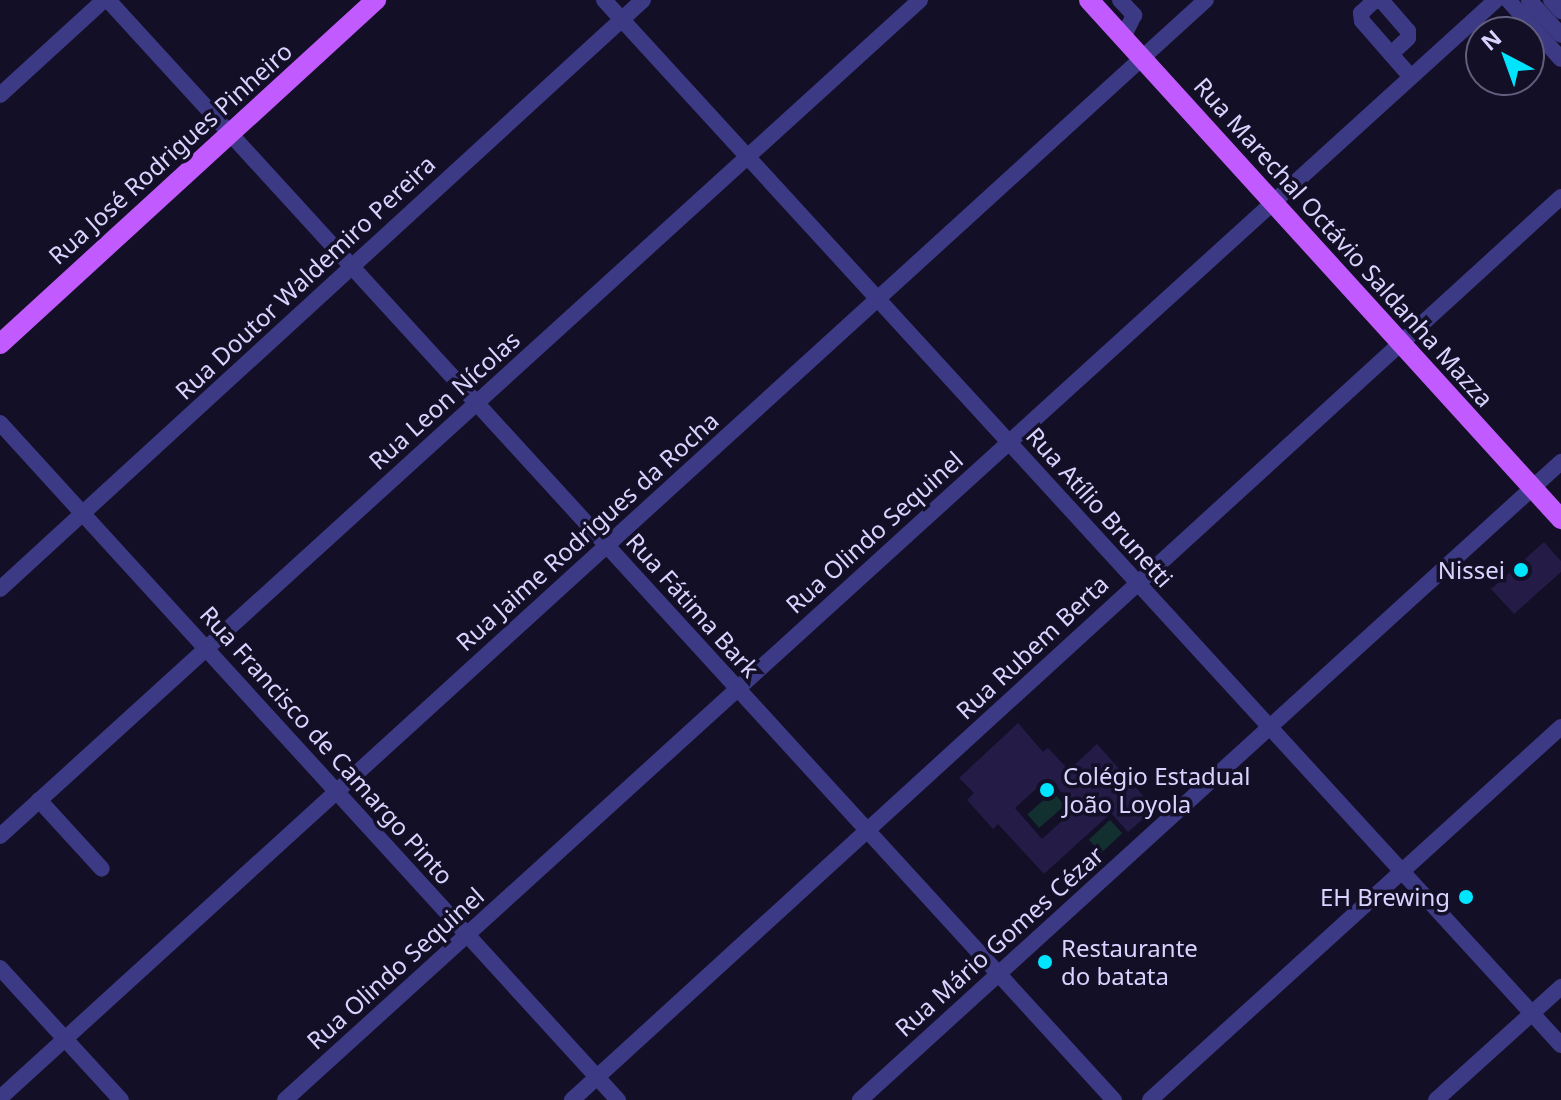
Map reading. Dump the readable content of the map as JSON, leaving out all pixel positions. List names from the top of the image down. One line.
{"streets":{"main road":["Rua José Rodrigues Pinheiro","Rua Marechal Octávio Saldanha Mazza"],"street":["Rua Doutor Waldemiro Pereira","Rua Leon Nícolas","Rua Atílio Brunetti","Rua Jaime Rodrigues da Rocha","Rua Olindo Sequinel","Rua Fátima Bark","Rua Rubem Berta","Rua Francisco de Camargo Pinto","Rua Mário Gomes Cézar"]},"crossings":[["Rua José Rodrigues Pinheiro","Rua Fátima Bark"],["Rua Marechal Octávio Saldanha Mazza","Rua Jaime Rodrigues da Rocha"],["Rua Marechal Octávio Saldanha Mazza","Rua Olindo Sequinel"],["Rua Marechal Octávio Saldanha Mazza","Rua Rubem Berta"],["Rua Marechal Octávio Saldanha Mazza","Rua Mário Gomes Cézar"],["Rua Doutor Waldemiro Pereira","Rua Atílio Brunetti"],["Rua Doutor Waldemiro Pereira","Rua Fátima Bark"],["Rua Doutor Waldemiro Pereira","Rua Francisco de Camargo Pinto"],["Rua Leon Nícolas","Rua Atílio Brunetti"],["Rua Leon Nícolas","Rua Fátima Bark"],["Rua Leon Nícolas","Rua Francisco de Camargo Pinto"],["Rua Atílio Brunetti","Rua Jaime Rodrigues da Rocha"],["Rua Atílio Brunetti","Rua Olindo Sequinel"],["Rua Atílio Brunetti","Rua Rubem Berta"],["Rua Atílio Brunetti","Rua Mário Gomes Cézar"],["Rua Jaime Rodrigues da Rocha","Rua Fátima Bark"],["Rua Jaime Rodrigues da Rocha","Rua Francisco de Camargo Pinto"],["Rua Olindo Sequinel","Rua Fátima Bark"],["Rua Olindo Sequinel","Rua Francisco de Camargo Pinto"],["Rua Fátima Bark","Rua Rubem Berta"],["Rua Fátima Bark","Rua Mário Gomes Cézar"],["Rua Rubem Berta","Rua Francisco de Camargo Pinto"]],"places":["Nissei","Colégio Estadual João Loyola","EH Brewing","Restaurante do batata"],"north":"top left"}
